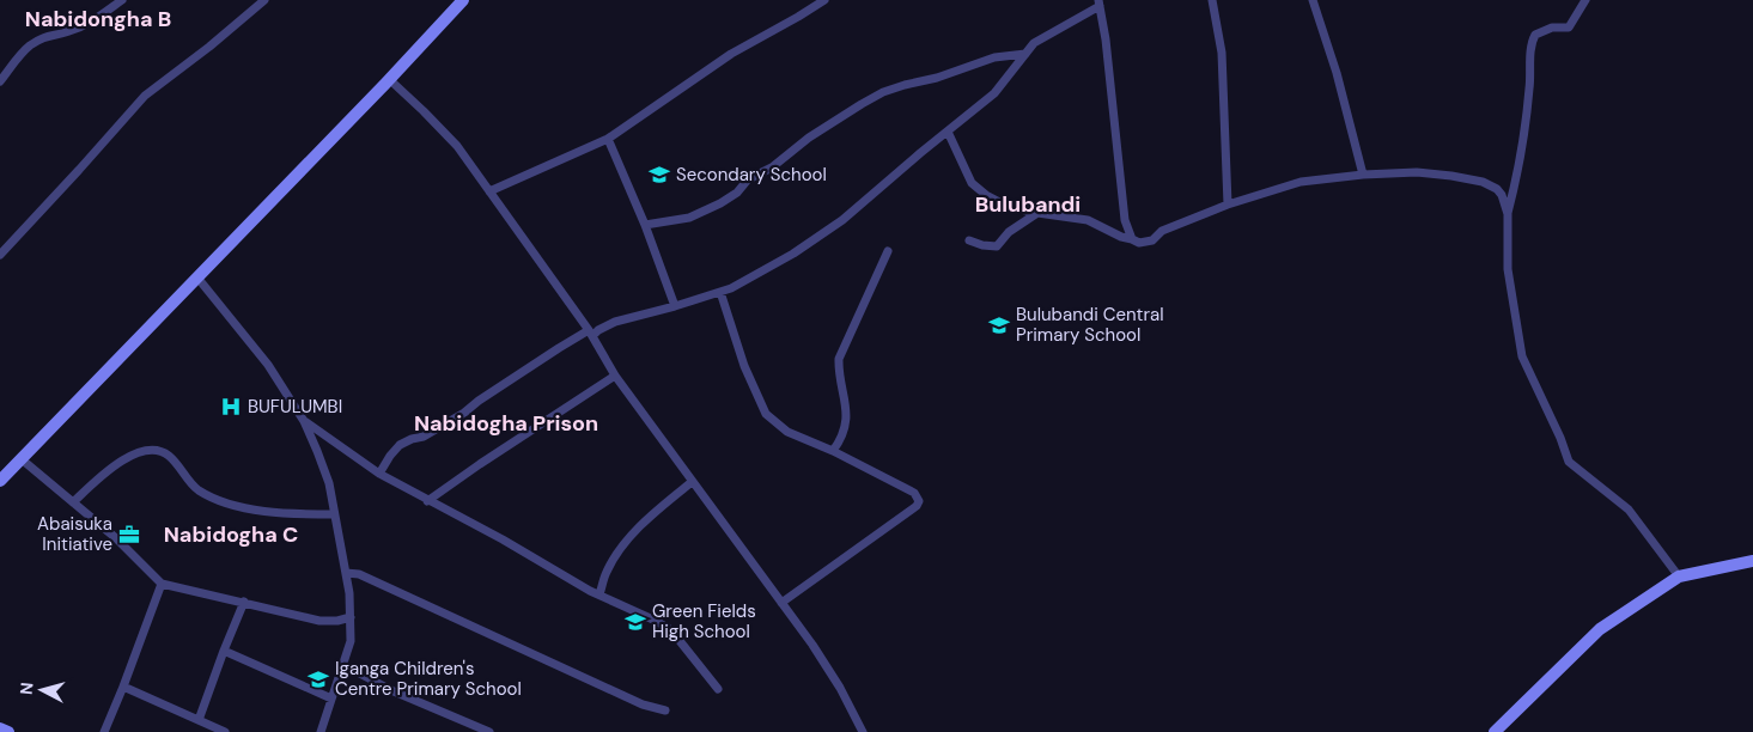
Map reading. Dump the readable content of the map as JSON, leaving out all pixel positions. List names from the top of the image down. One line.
{"districts":["Nabidongha B","Bulubandi","Nabidogha Prison","Nabidogha C"],"places":{"school or university":["Secondary School","Bulubandi Central Primary School","Green Fields High School","Iganga Children's Centre Primary School"],"hospital":["BUFULUMBI"],"office":["Abaisuka Initiative"]},"north":"left"}
